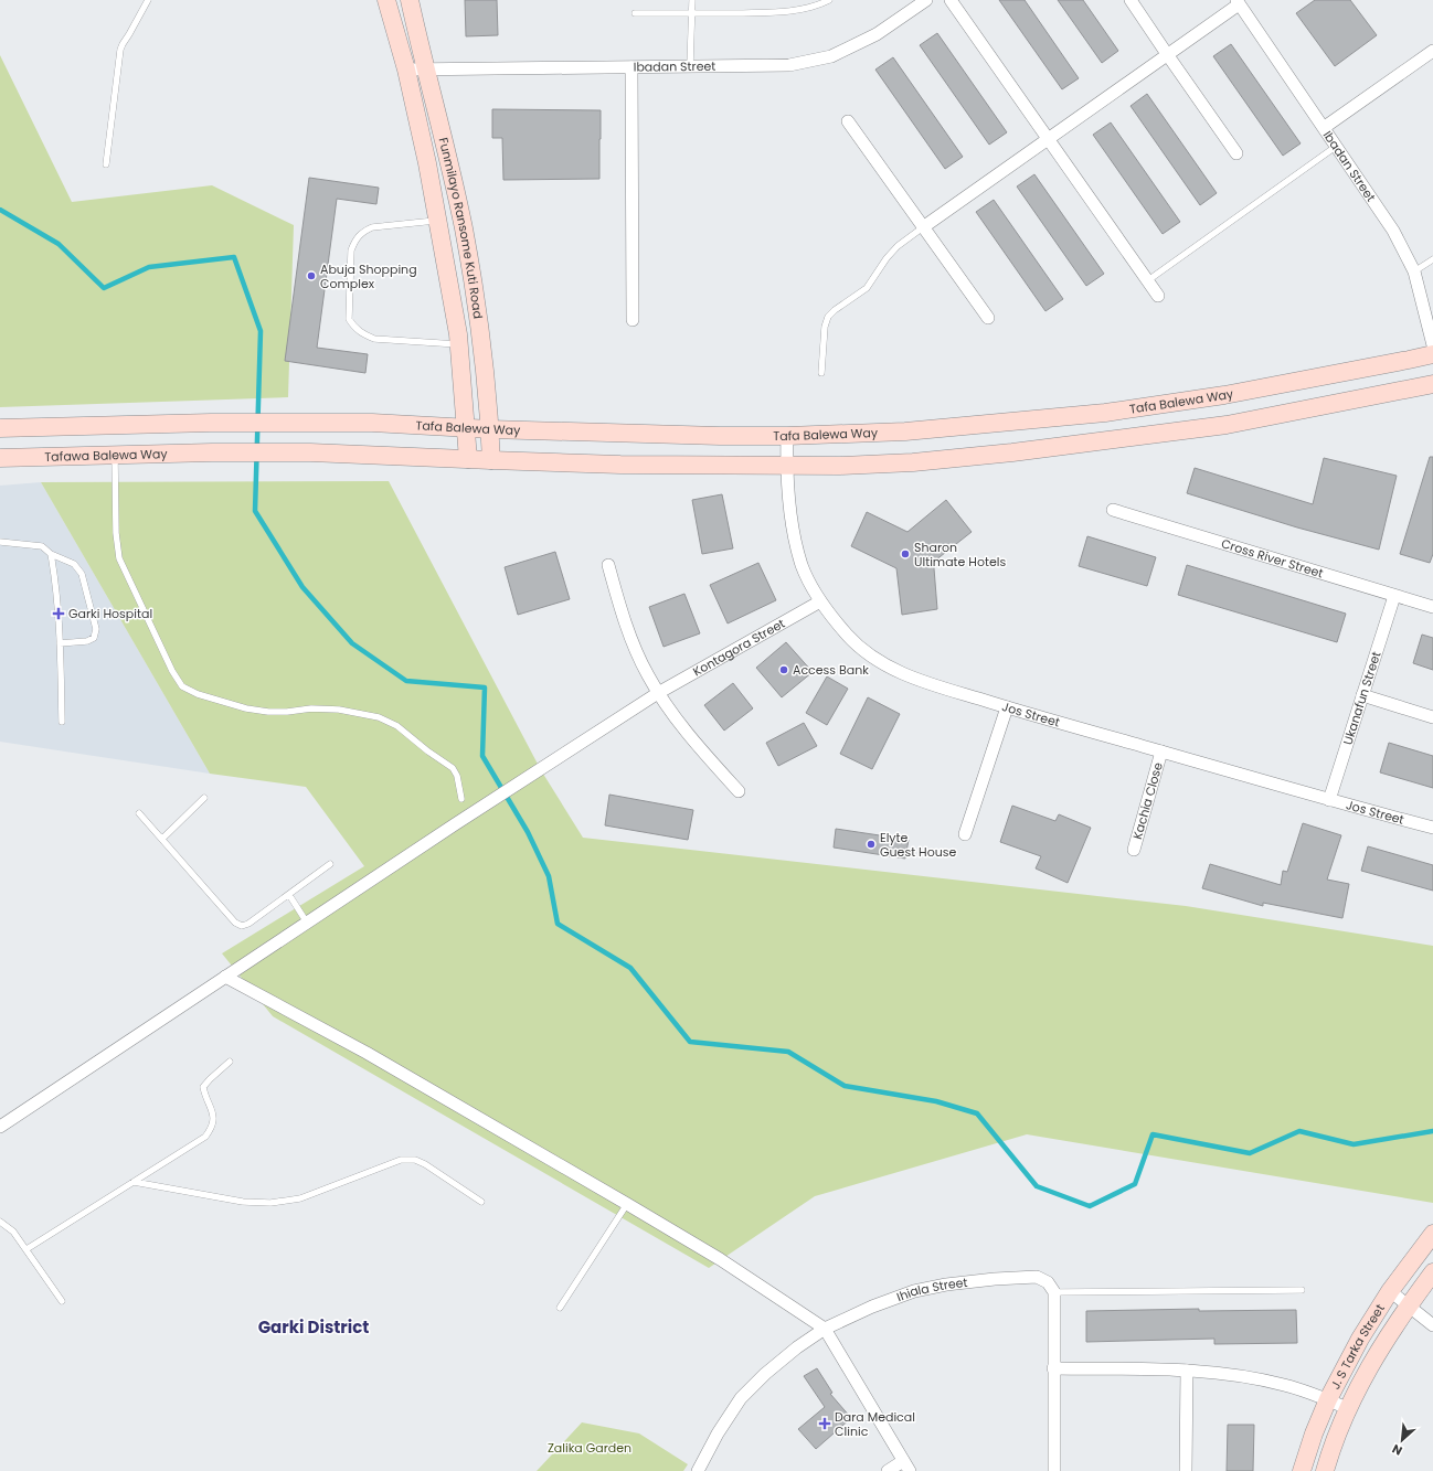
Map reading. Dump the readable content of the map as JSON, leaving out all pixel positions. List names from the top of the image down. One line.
{"streets":{"main road":["Funmilayo Ransome Kuti Road","Tafa Balewa Way","Tafawa Balewa Way","J. S Tarka Street"],"street":["Ibadan Street","Cross River Street","Kontagora Street","Ukanafun Street","Jos Street","Kachia Close","Ihiala Street"]},"crossings":[["Ibadan Street","Funmilayo Ransome Kuti Road"],["Funmilayo Ransome Kuti Road","Tafa Balewa Way"],["Funmilayo Ransome Kuti Road","Tafawa Balewa Way"],["Tafa Balewa Way","Jos Street"],["Cross River Street","Ukanafun Street"],["Kontagora Street","Jos Street"],["Ukanafun Street","Jos Street"],["Jos Street","Kachia Close"]],"districts":["Garki District"],"parks":["Zalika Garden"],"places":{"other":["Abuja Shopping Complex","Sharon Ultimate Hotels","Access Bank","Elyte Guest House"],"health":["Garki Hospital","Dara Medical Clinic"]},"north":"bottom left"}
